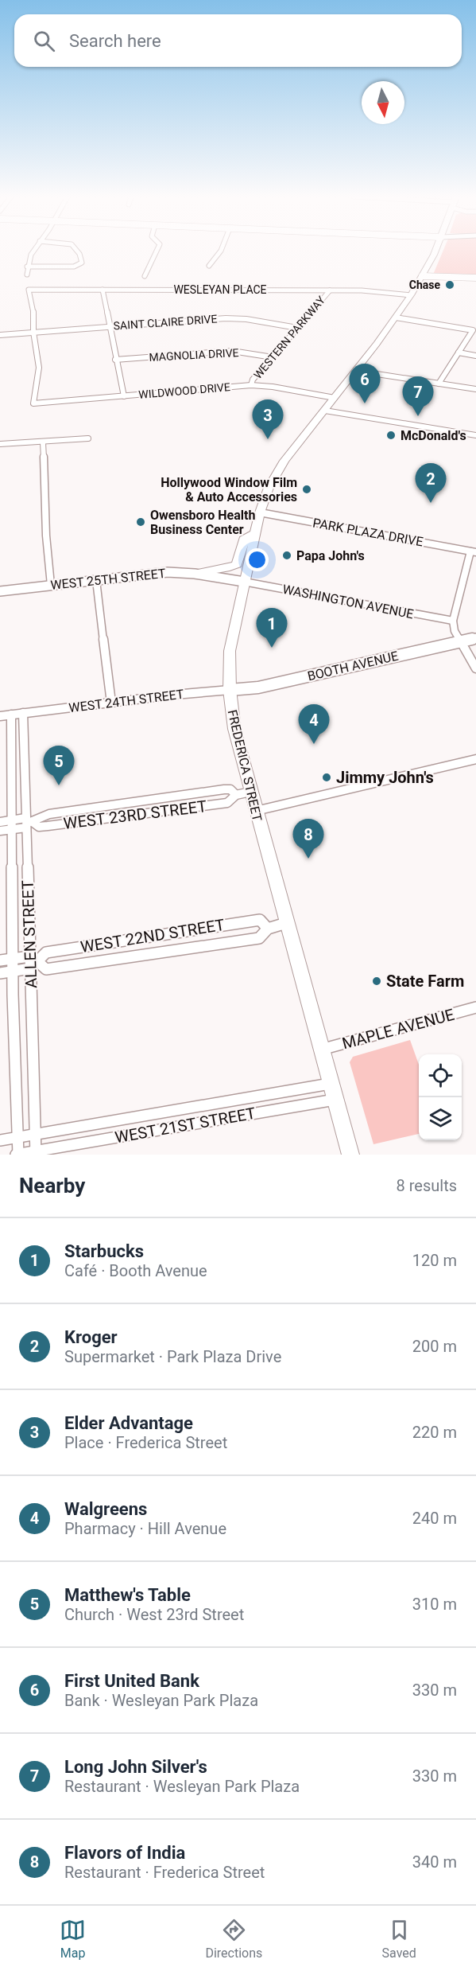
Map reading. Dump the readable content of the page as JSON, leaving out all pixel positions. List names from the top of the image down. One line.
{"streets":{"main road":["FREDERICA STREET"],"street":["WESLEYAN PLACE","SAINT CLAIRE DRIVE","WESTERN PARKWAY","MAGNOLIA DRIVE","WILDWOOD DRIVE","PARK PLAZA DRIVE","WEST 25TH STREET","WASHINGTON AVENUE","BOOTH AVENUE","WEST 24TH STREET","WEST 23RD STREET","ALLEN STREET","WEST 22ND STREET","MAPLE AVENUE","WEST 21ST STREET"]},"crossings":[["WESLEYAN PLACE","SAINT CLAIRE DRIVE"],["WESLEYAN PLACE","WESTERN PARKWAY"],["WESLEYAN PLACE","WILDWOOD DRIVE"],["WESLEYAN PLACE","FREDERICA STREET"],["SAINT CLAIRE DRIVE","WESTERN PARKWAY"],["SAINT CLAIRE DRIVE","WILDWOOD DRIVE"],["WESTERN PARKWAY","MAGNOLIA DRIVE"],["WESTERN PARKWAY","WILDWOOD DRIVE"],["WILDWOOD DRIVE","FREDERICA STREET"],["PARK PLAZA DRIVE","FREDERICA STREET"],["WEST 25TH STREET","WASHINGTON AVENUE"],["WEST 25TH STREET","FREDERICA STREET"],["WASHINGTON AVENUE","FREDERICA STREET"],["BOOTH AVENUE","WEST 24TH STREET"],["BOOTH AVENUE","FREDERICA STREET"],["WEST 24TH STREET","FREDERICA STREET"],["WEST 24TH STREET","ALLEN STREET"],["FREDERICA STREET","WEST 23RD STREET"],["FREDERICA STREET","WEST 22ND STREET"],["FREDERICA STREET","MAPLE AVENUE"],["FREDERICA STREET","WEST 21ST STREET"],["WEST 23RD STREET","ALLEN STREET"],["ALLEN STREET","WEST 22ND STREET"],["ALLEN STREET","WEST 21ST STREET"]],"places":["Chase","McDonald's","Hollywood Window Film & Auto Accessories","Owensboro Health Business Center","Papa John's","Jimmy John's","State Farm"],"north":"bottom","page":{"search":"Search here","pins":["6","7","3","2","1","4","5","8"],"heading":["Nearby","8 results"],"list":[{"mark":"1","name":"Starbucks","note":"Café · Booth Avenue","value":"120 m"},{"mark":"2","name":"Kroger","note":"Supermarket · Park Plaza Drive","value":"200 m"},{"mark":"3","name":"Elder Advantage","note":"Place · Frederica Street","value":"220 m"},{"mark":"4","name":"Walgreens","note":"Pharmacy · Hill Avenue","value":"240 m"},{"mark":"5","name":"Matthew's Table","note":"Church · West 23rd Street","value":"310 m"},{"mark":"6","name":"First United Bank","note":"Bank · Wesleyan Park Plaza","value":"330 m"},{"mark":"7","name":"Long John Silver's","note":"Restaurant · Wesleyan Park Plaza","value":"330 m"},{"mark":"8","name":"Flavors of India","note":"Restaurant · Frederica Street","value":"340 m"}],"nav":["Map","Directions","Saved"]}}
